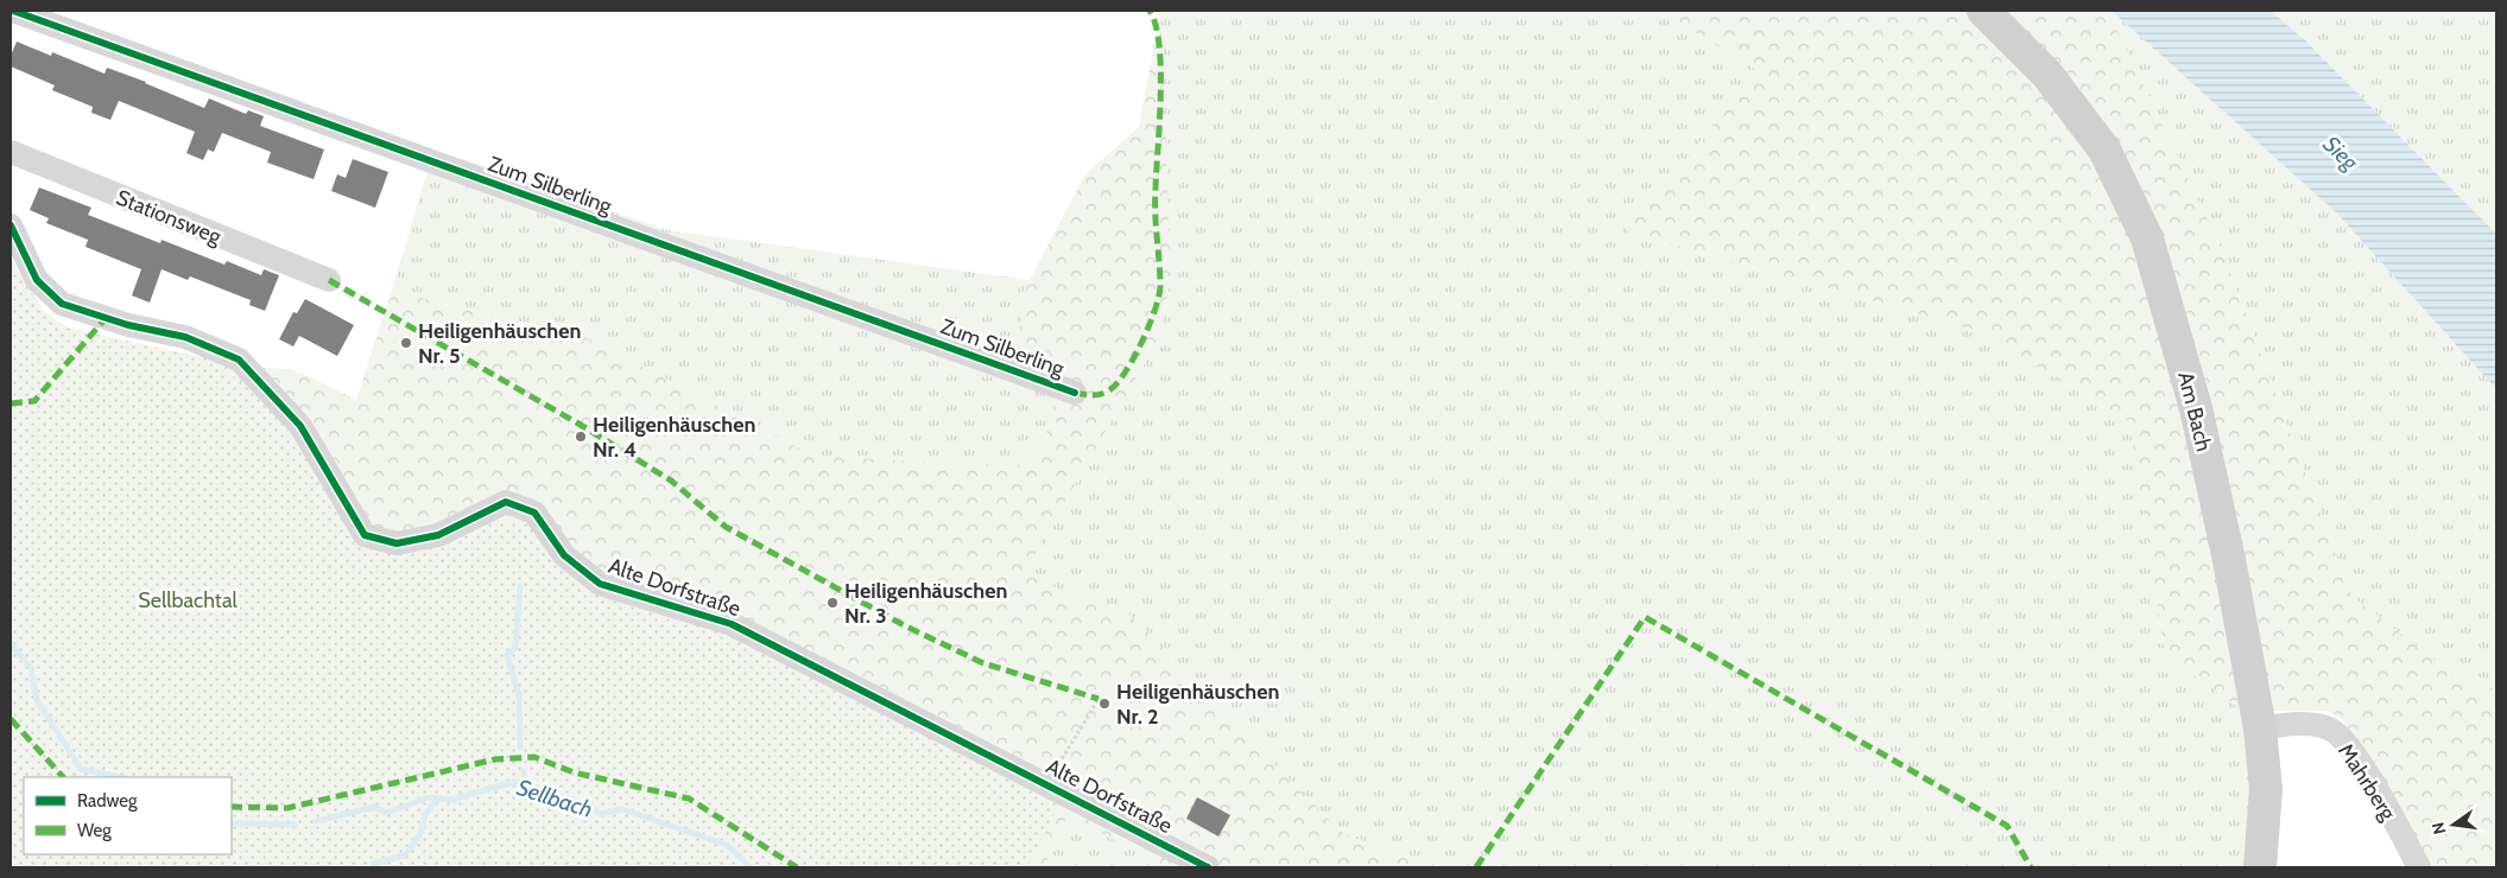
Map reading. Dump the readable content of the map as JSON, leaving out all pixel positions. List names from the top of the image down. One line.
{"streets":{"street":["Zum Silberling","Stationsweg","Am Bach","Alte Dorfstraße","Mahrberg"]},"crossings":[["Am Bach","Mahrberg"]],"water":["Sieg","Sellbach"],"parks":["Sellbachtal"],"places":["Heiligenhäuschen Nr. 5","Heiligenhäuschen Nr. 4","Heiligenhäuschen Nr. 3","Heiligenhäuschen Nr. 2"],"legend":["Radweg","Weg"],"north":"left"}
